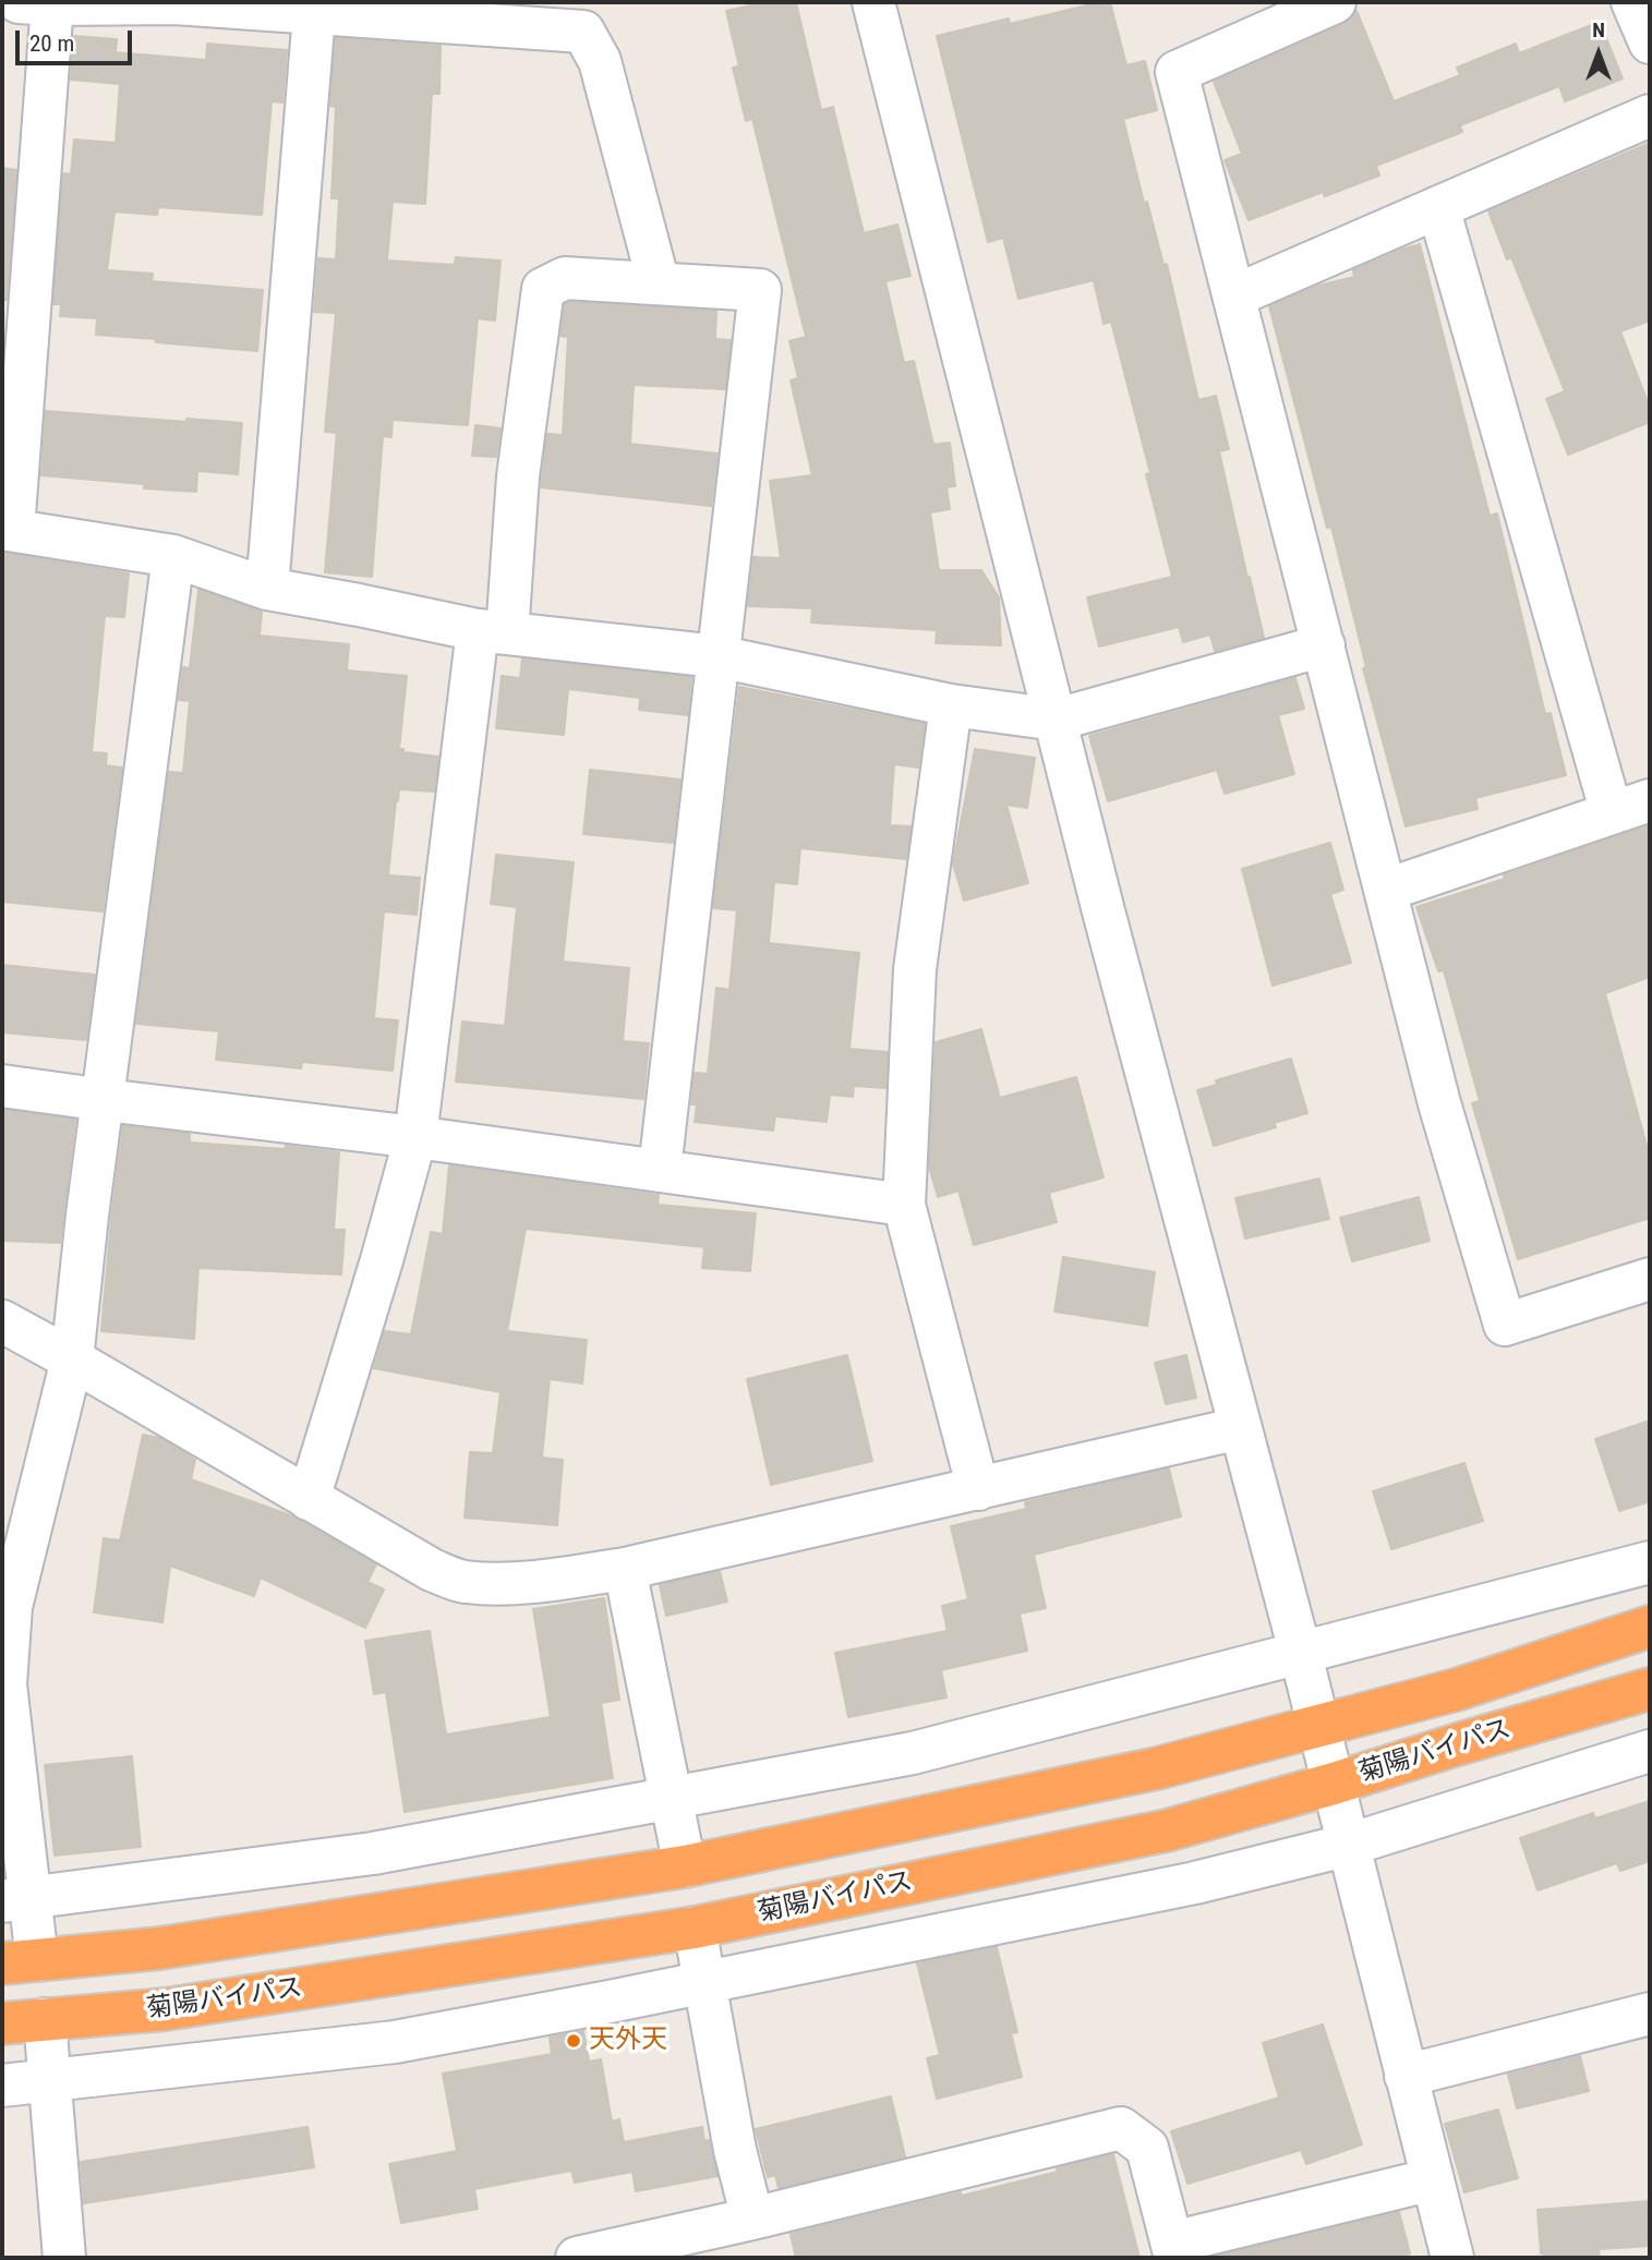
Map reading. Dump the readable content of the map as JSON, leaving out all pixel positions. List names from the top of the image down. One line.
{"streets":{"highway":["菊陽バイパス"]},"places":["天外天"],"scale_bar":"20 m","north":"top"}
